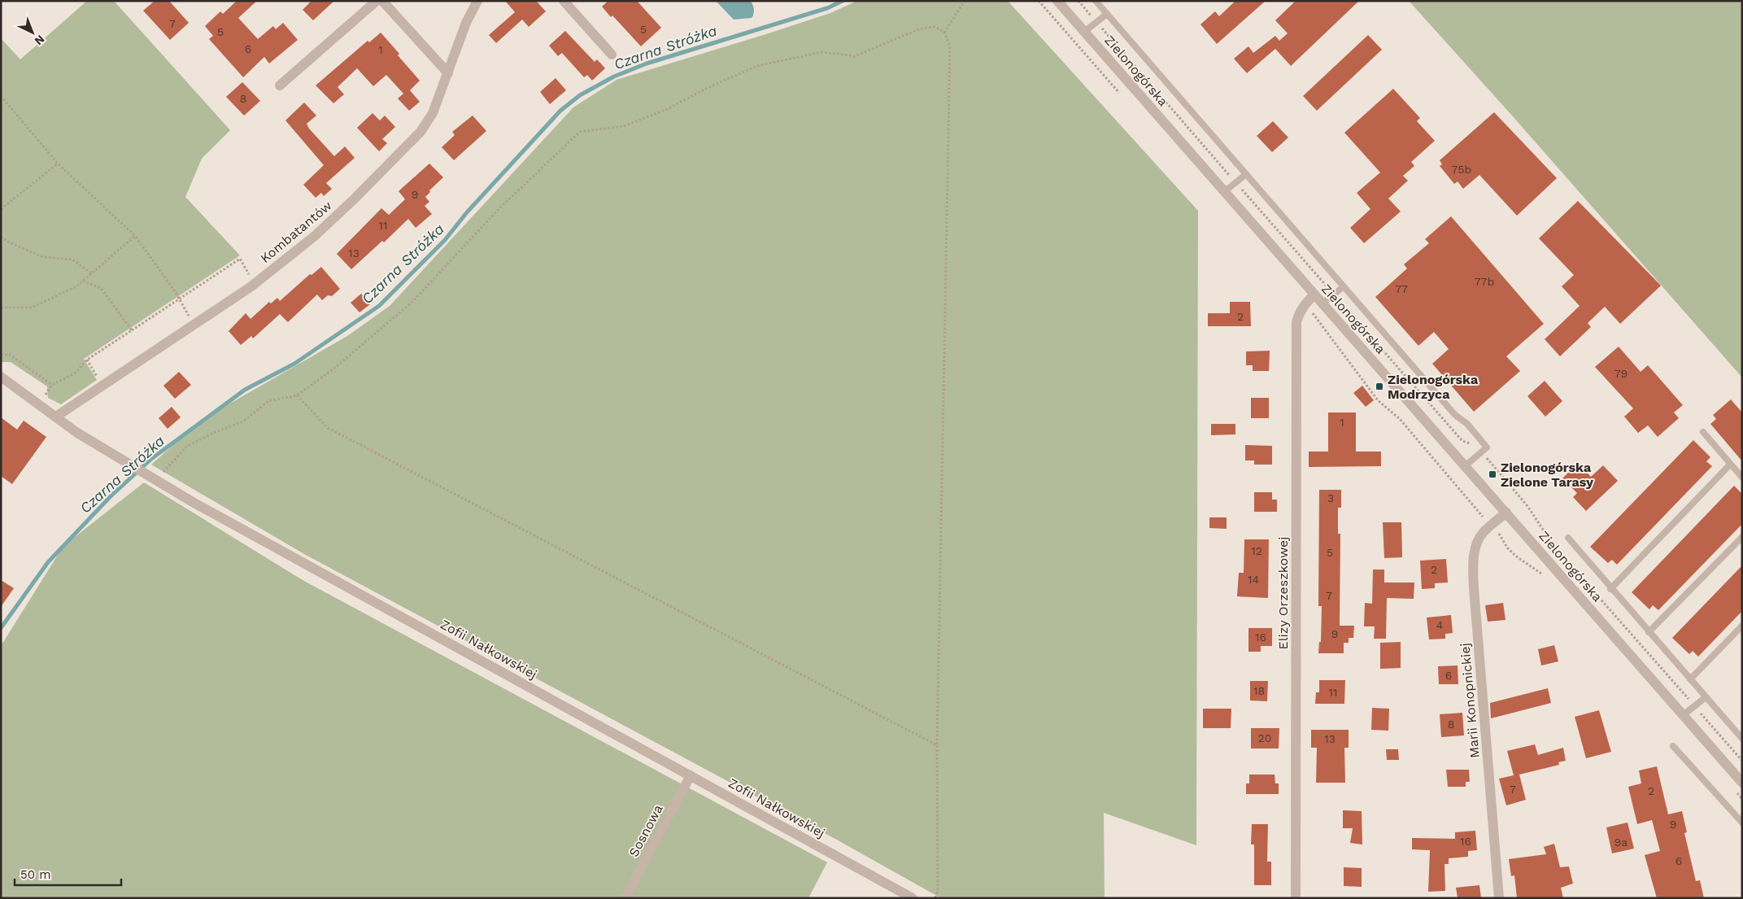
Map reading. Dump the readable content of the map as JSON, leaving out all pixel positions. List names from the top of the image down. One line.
{"streets":{"street":["Zielonogórska","Kombatantów","Elizy Orzeszkowej","Zofii Nałkowskiej","Marii Konopnickiej","Sosnowa"]},"crossings":[["Zielonogórska","Elizy Orzeszkowej"],["Zielonogórska","Marii Konopnickiej"],["Kombatantów","Zofii Nałkowskiej"],["Zofii Nałkowskiej","Sosnowa"]],"water":["Czarna Stróżka"],"places":{"transit":["Zielonogórska Modrzyca","Zielonogórska Zielone Tarasy"]},"house_numbers":["7","5","5","6","1","8","75b","9","11","13","77b","77","2","79","1","3","12","5","2","14","7","4","9","16","6","18","11","8","20","13","7","2","9","16","9a","6"],"scale_bar":"50 m","north":"bottom right"}
